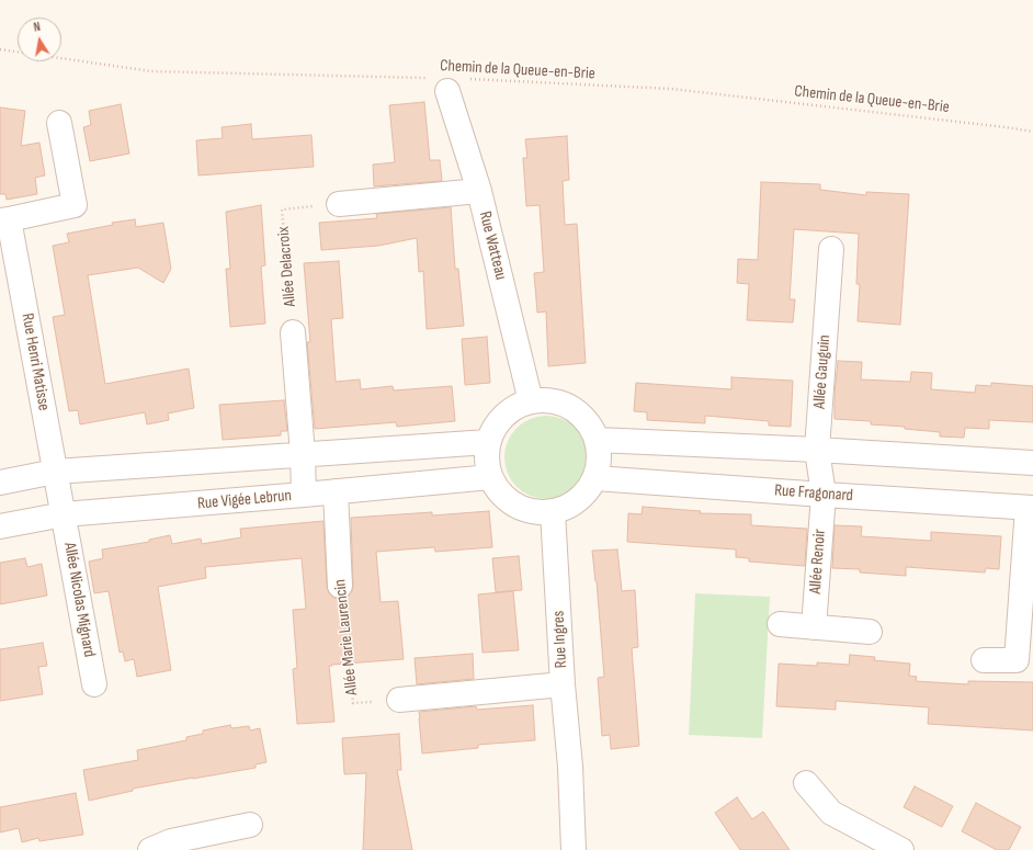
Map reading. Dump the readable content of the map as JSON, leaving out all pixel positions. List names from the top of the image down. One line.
{"streets":{"street":["Rue Watteau","Rue Henri Matisse","Allée Gauguin","Rue Fragonard","Rue Vigée Lebrun","Allée Renoir","Allée Nicolas Mignard","Allée Marie Laurencin","Rue Ingres"],"path":["Chemin de la Queue-en-Brie","Allée Delacroix"]},"crossings":[["Chemin de la Queue-en-Brie","Rue Watteau"],["Rue Watteau","Rue Fragonard"],["Rue Watteau","Rue Vigée Lebrun"],["Rue Watteau","Rue Ingres"],["Rue Henri Matisse","Rue Vigée Lebrun"],["Rue Henri Matisse","Allée Nicolas Mignard"],["Allée Gauguin","Rue Fragonard"],["Allée Gauguin","Allée Renoir"],["Rue Fragonard","Rue Vigée Lebrun"],["Rue Fragonard","Allée Renoir"],["Rue Fragonard","Rue Ingres"],["Rue Vigée Lebrun","Allée Nicolas Mignard"],["Rue Vigée Lebrun","Allée Marie Laurencin"],["Rue Vigée Lebrun","Rue Ingres"]],"north":"top"}
